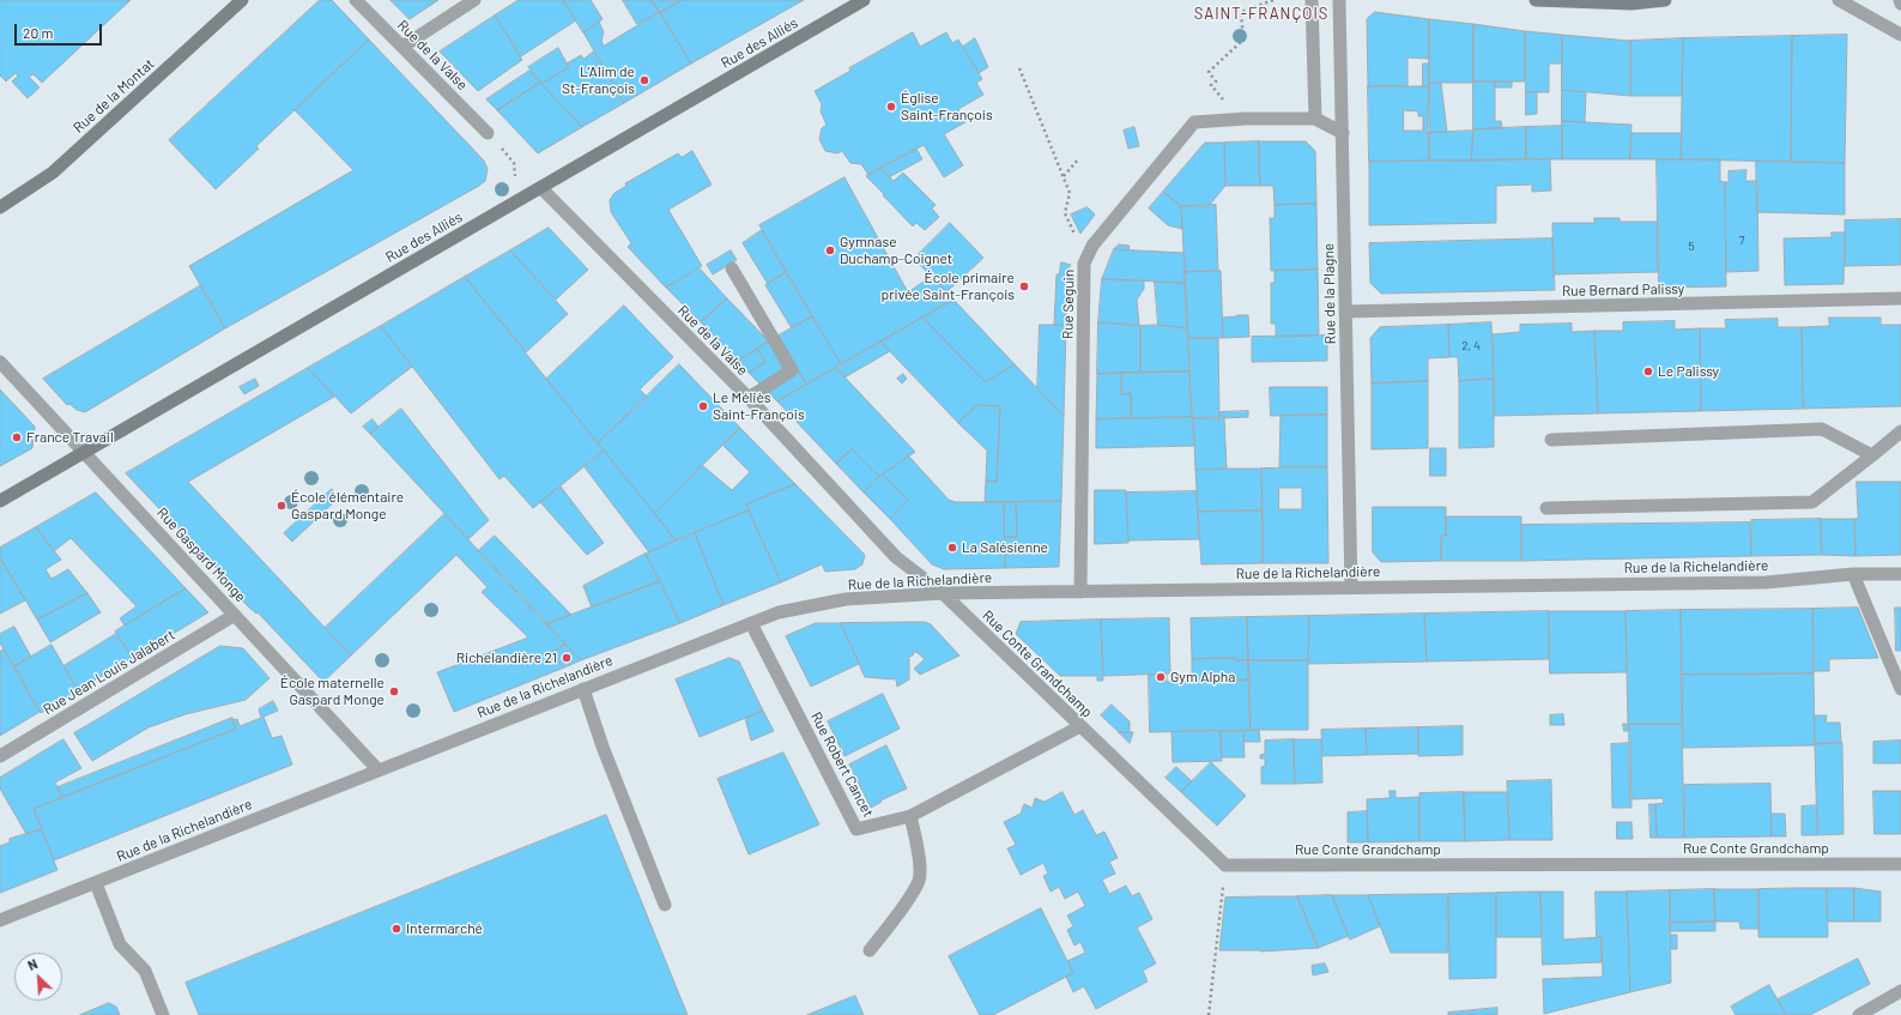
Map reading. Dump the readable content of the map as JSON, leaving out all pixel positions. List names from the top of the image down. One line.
{"streets":{"main road":["Rue des Alliés","Rue de la Montat"],"street":["Rue de la Valse","Rue Bernard Palissy","Rue de la Plagne","Rue Seguin","Rue Gaspard Monge","Rue de la Richelandière","Rue Conte Grandchamp","Rue Jean Louis Jalabert","Rue Robert Cancet"]},"crossings":[["Rue des Alliés","Rue de la Valse"],["Rue des Alliés","Rue Gaspard Monge"],["Rue de la Valse","Rue de la Richelandière"],["Rue de la Valse","Rue Conte Grandchamp"],["Rue Bernard Palissy","Rue de la Plagne"],["Rue de la Plagne","Rue Seguin"],["Rue de la Plagne","Rue de la Richelandière"],["Rue Seguin","Rue de la Richelandière"],["Rue Gaspard Monge","Rue de la Richelandière"],["Rue Gaspard Monge","Rue Jean Louis Jalabert"],["Rue de la Richelandière","Rue Conte Grandchamp"],["Rue de la Richelandière","Rue Robert Cancet"],["Rue Conte Grandchamp","Rue Robert Cancet"]],"districts":["SAINT-FRANÇOIS"],"places":["L’Alim de St-François","Église Saint-François","Gymnase Duchamp-Coignet","École primaire privée Saint-François","Le Palissy","Le Méliès Saint-François","France Travail","École élémentaire Gaspard Monge","La Salésienne","Richelandière 21","Gym Alpha","École maternelle Gaspard Monge","Intermarché"],"house_numbers":["7","5","2, 4"],"scale_bar":"20 m","north":"top left"}
